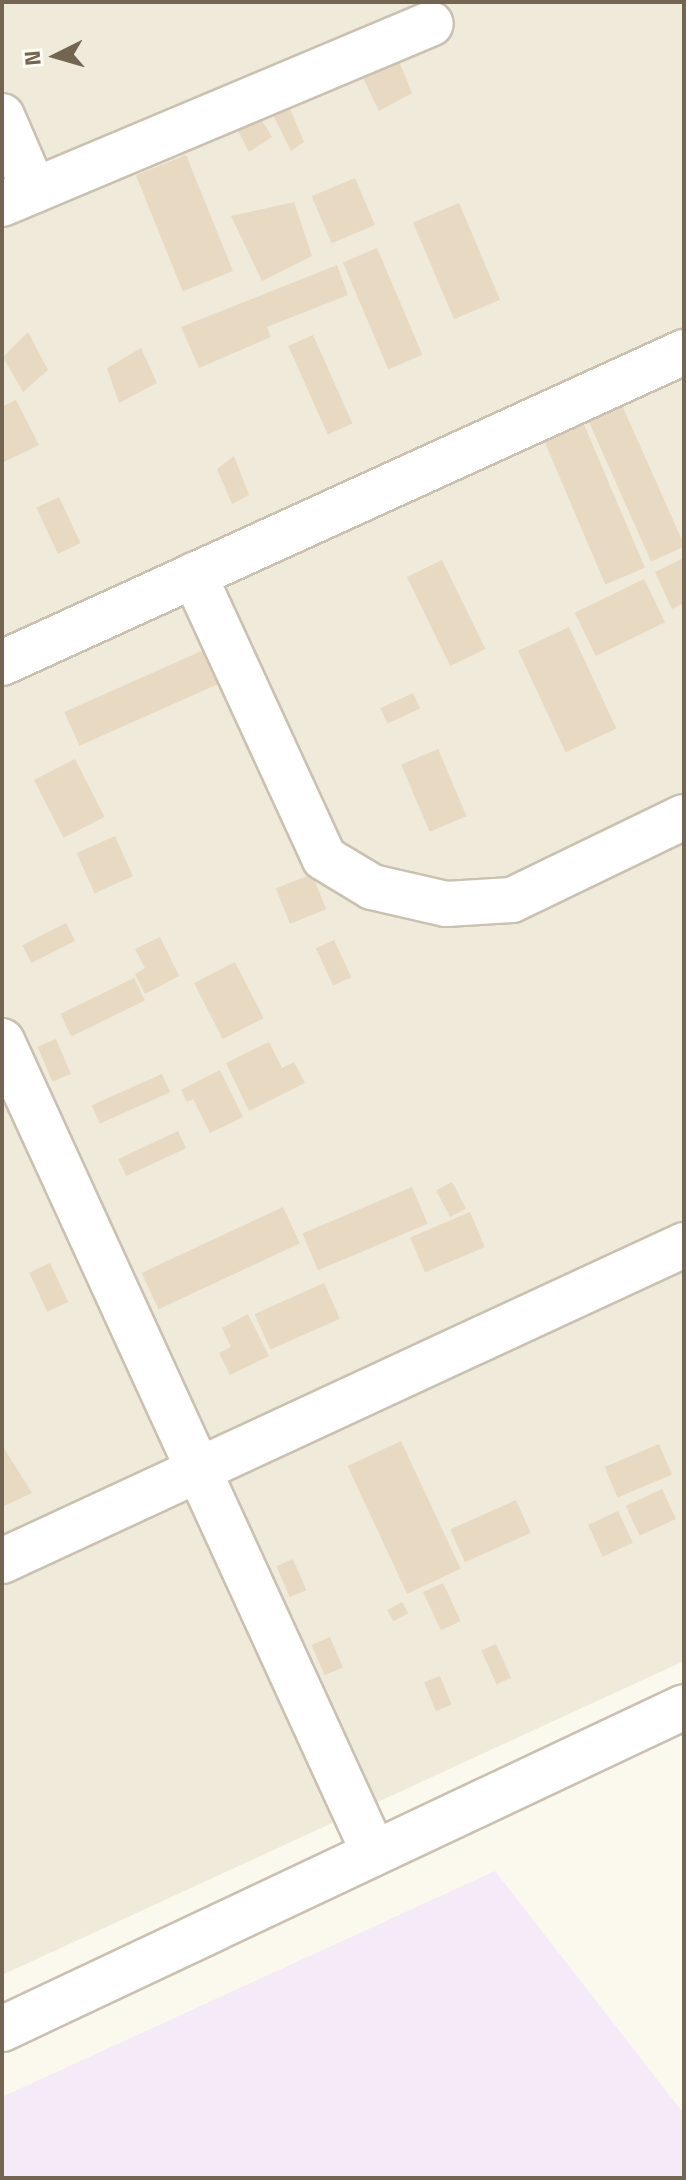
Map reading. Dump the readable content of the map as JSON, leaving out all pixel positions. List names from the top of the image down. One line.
{"north":"left"}
